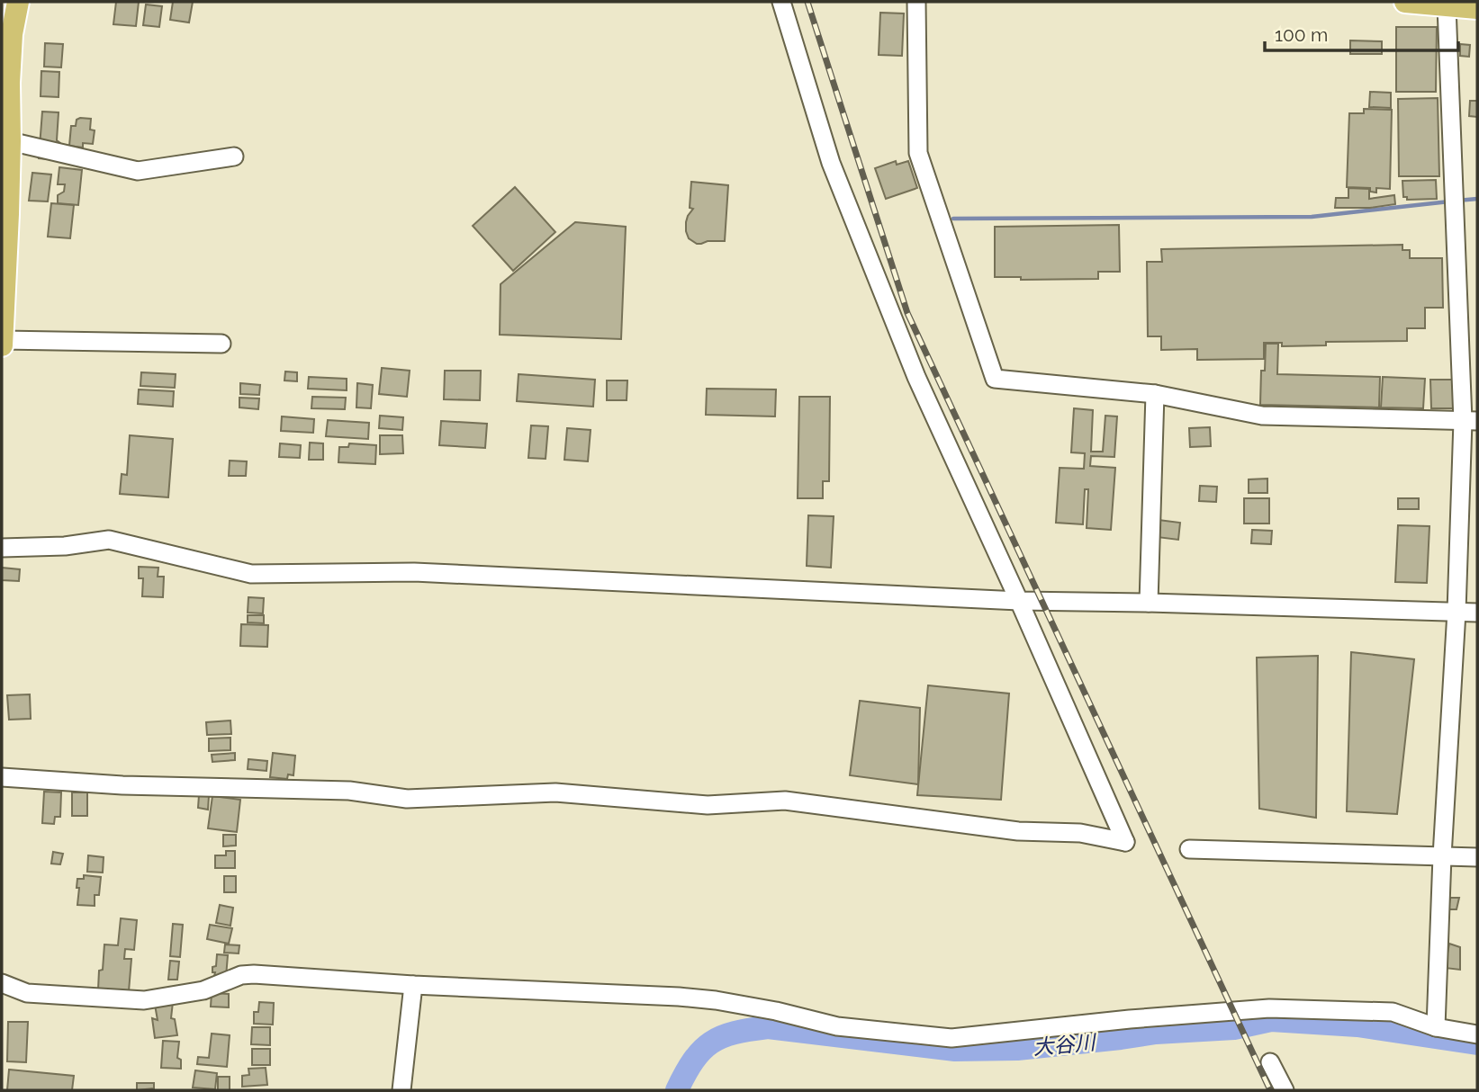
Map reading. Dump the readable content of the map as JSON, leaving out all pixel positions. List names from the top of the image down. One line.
{"water":["大谷川"],"scale_bar":"100 m"}
